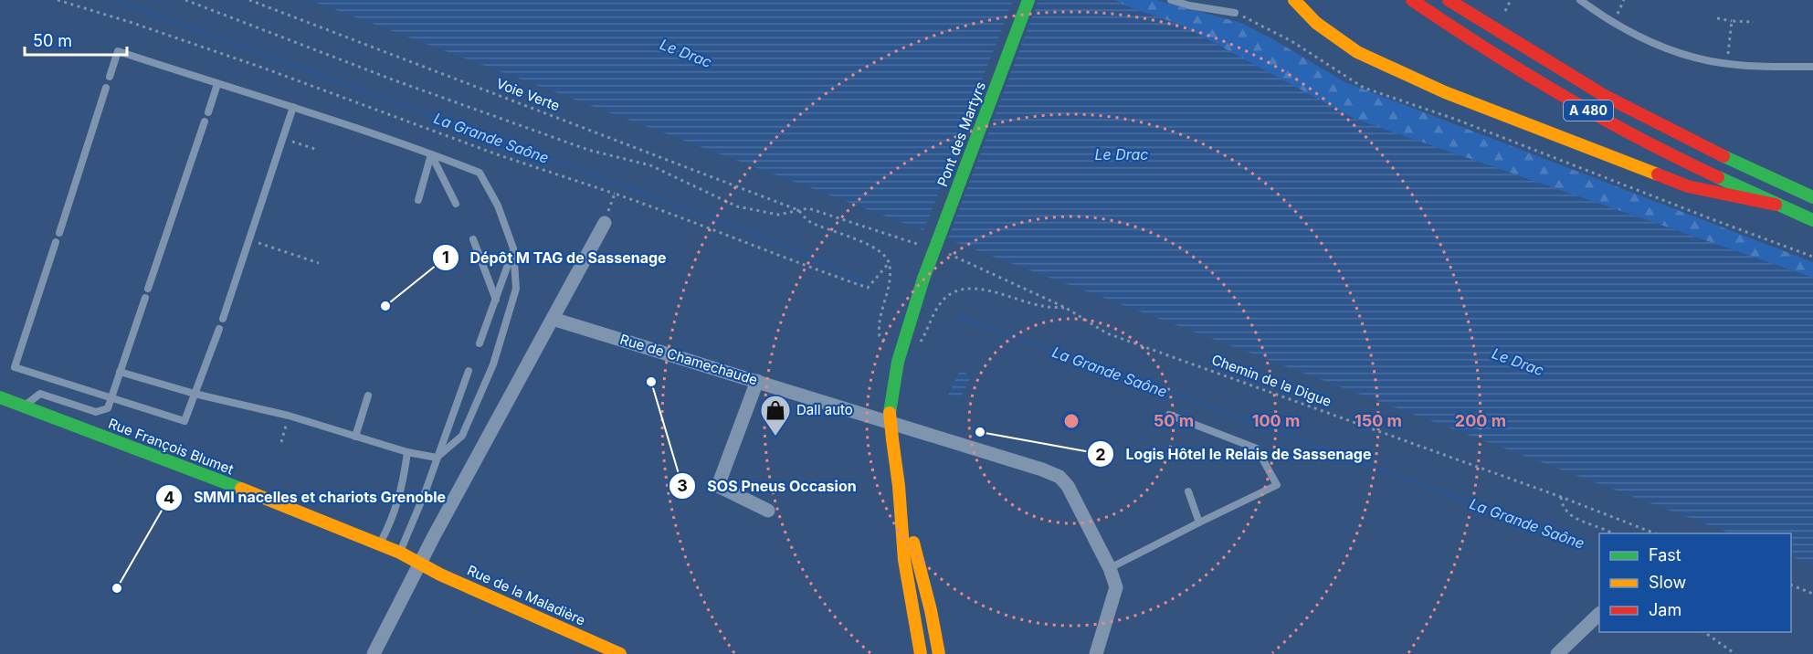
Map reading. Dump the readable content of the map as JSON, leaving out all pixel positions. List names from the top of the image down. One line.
{"streets":{"main road":["A 480","Pont des Martyrs","Rue François Blumet","Rue de la Maladière"],"street":["Rue de Chamechaude"],"path":["Voie Verte","Chemin de la Digue"]},"crossings":[["Rue François Blumet","Rue de la Maladière"]],"water":["Le Drac","La Grande Saône"],"places":{"other":["Dépôt M TAG de Sassenage","SOS Pneus Occasion","Logis Hôtel le Relais de Sassenage","SMMI nacelles et chariots Grenoble"],"shop":["Dall auto"]},"legend":["Fast","Slow","Jam"],"scale_bar":"50 m","rings":["50 m","100 m","150 m","200 m"]}
